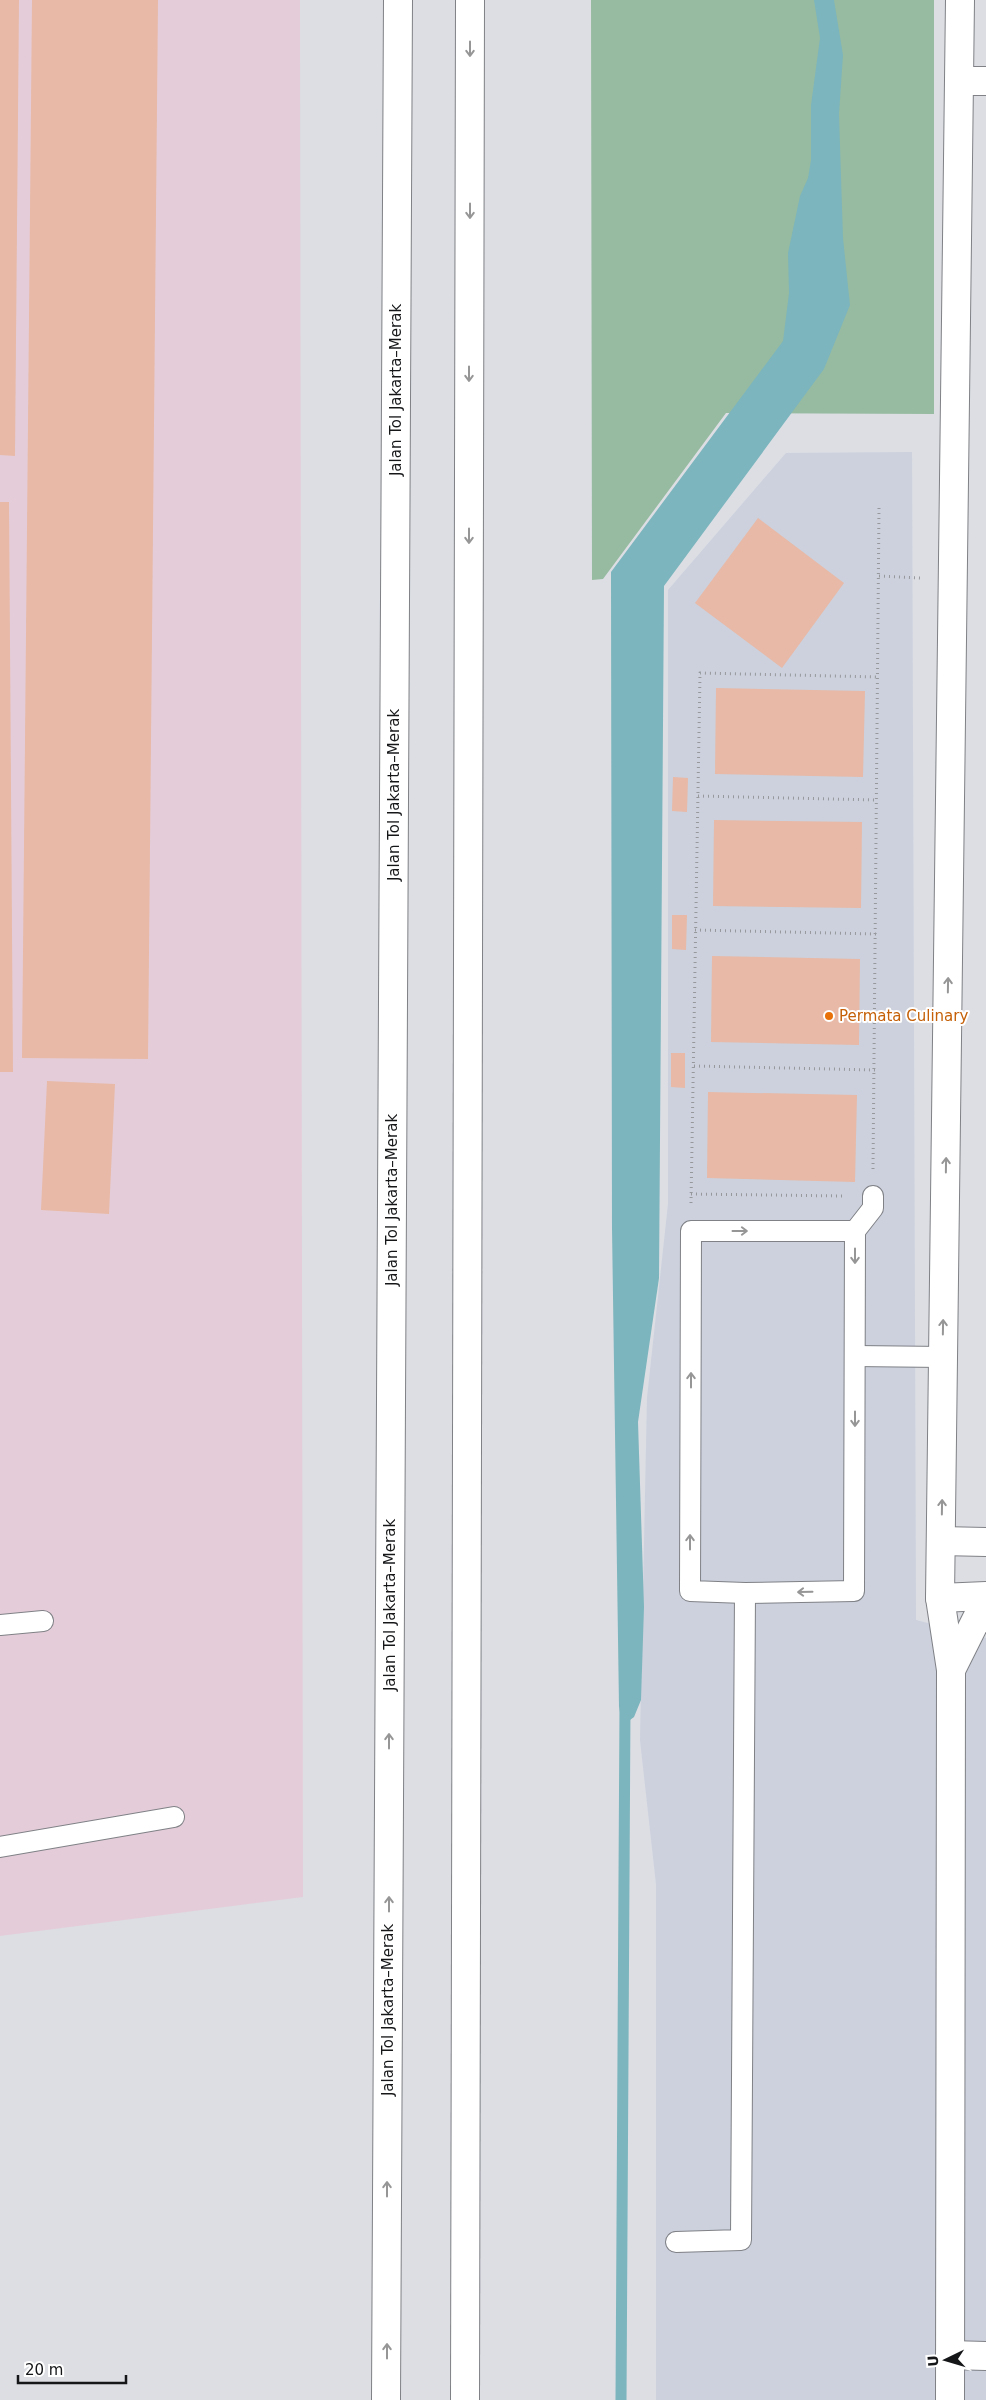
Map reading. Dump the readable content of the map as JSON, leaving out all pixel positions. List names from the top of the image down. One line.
{"streets":{"main road":["Jalan Tol Jakarta–Merak"]},"places":["Permata Culinary"],"scale_bar":"20 m","north":"left"}
